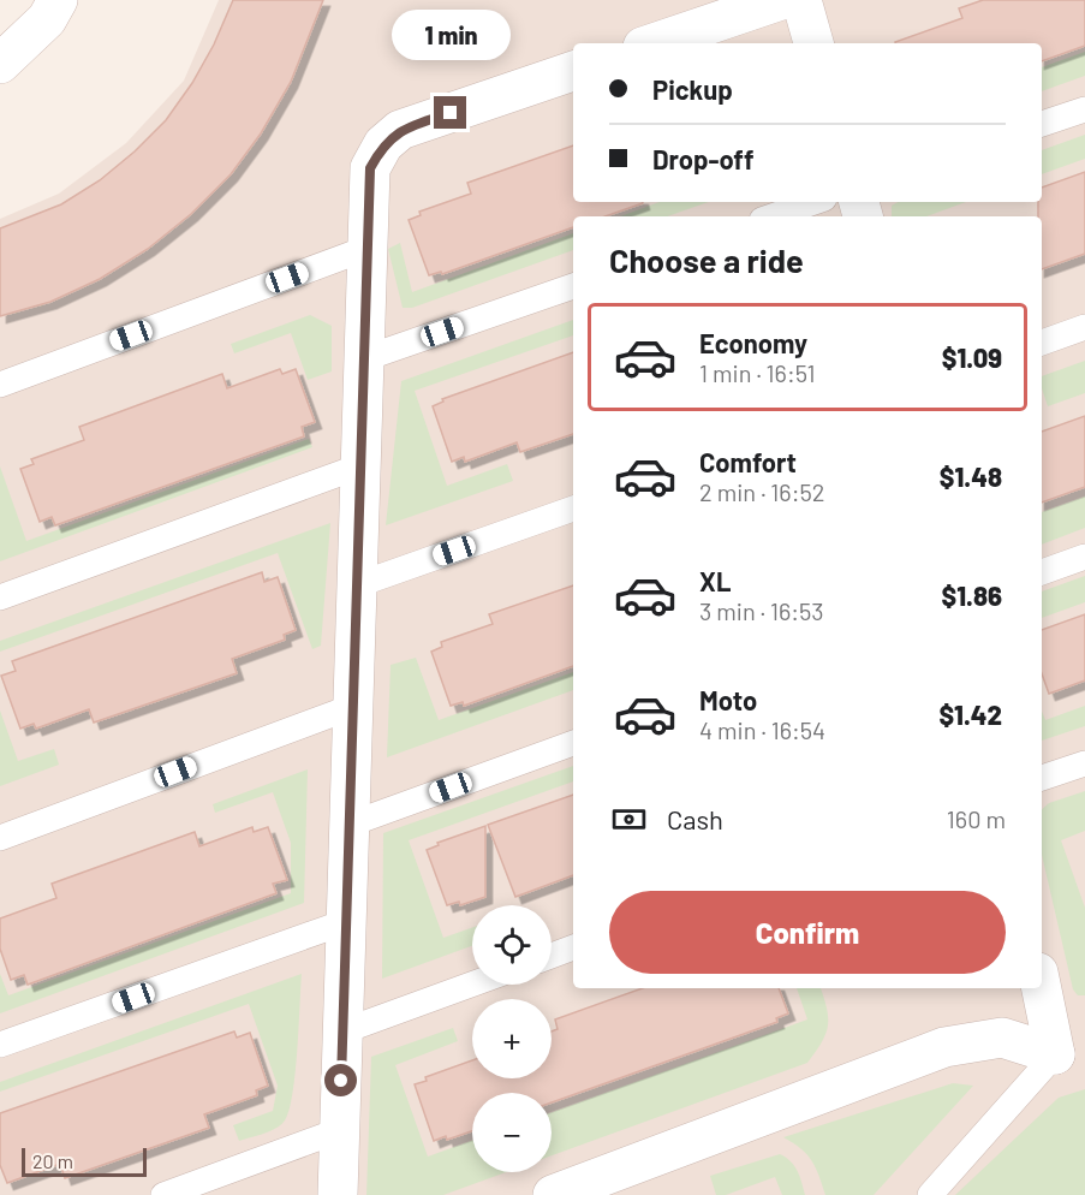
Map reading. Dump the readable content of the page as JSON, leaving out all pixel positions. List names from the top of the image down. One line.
{"scale_bar":"20 m","page":{"bubble":"1 min","banner":["Pickup","Drop-off"],"heading":"Choose a ride","list":[{"name":"Economy","note":"1 min · 16:51","value":"$1.09"},{"name":"Comfort","note":"2 min · 16:52","value":"$1.48"},{"name":"XL","note":"3 min · 16:53","value":"$1.86"},{"name":"Moto","note":"4 min · 16:54","value":"$1.42"}],"pay":["Cash","160 m"],"buttons":"Confirm","map_buttons":["+","−"],"scale":"20 m"}}
